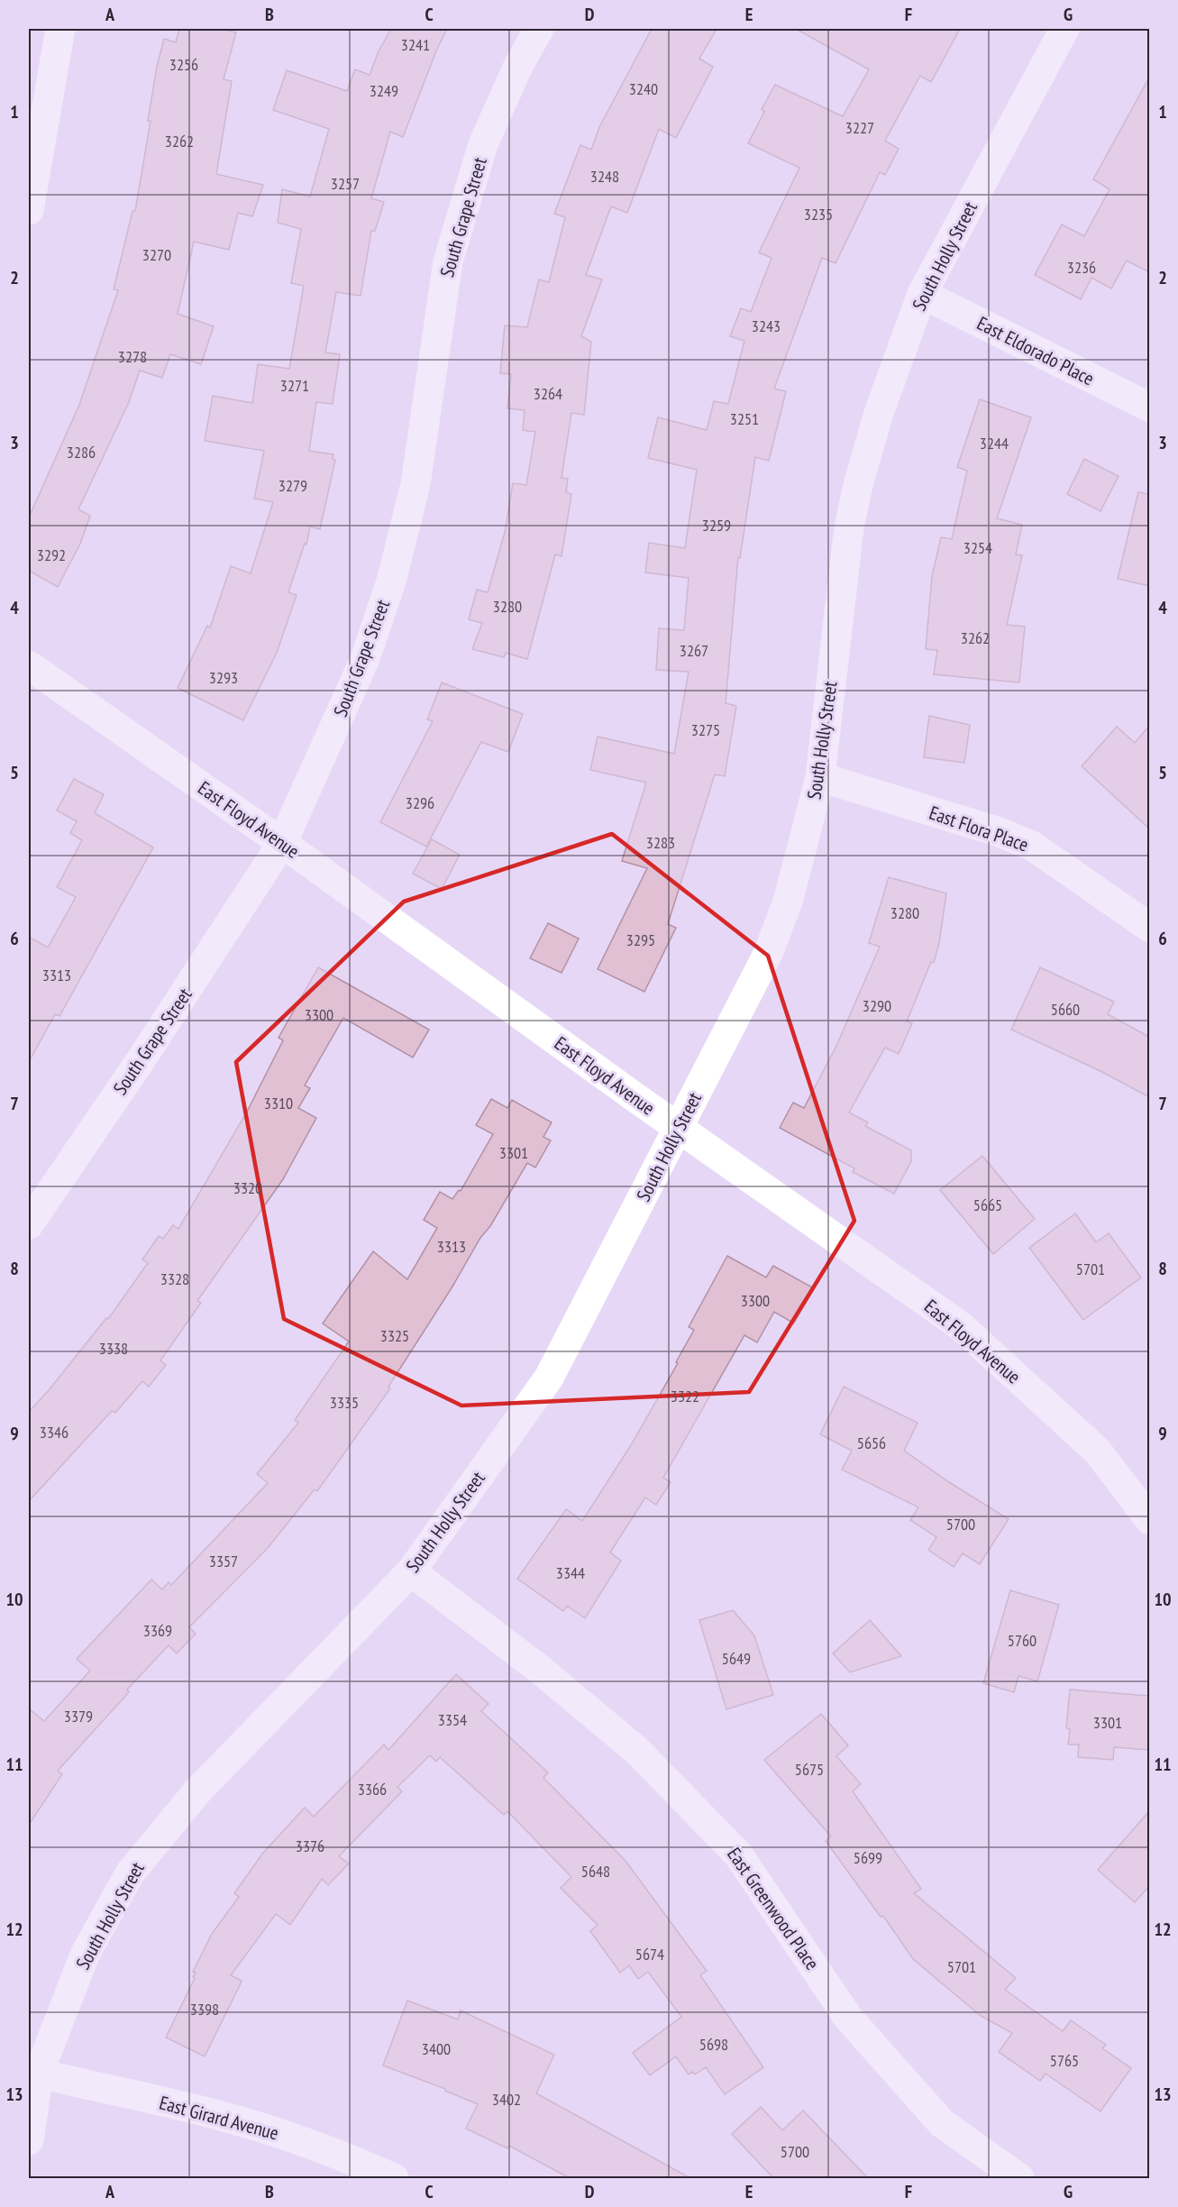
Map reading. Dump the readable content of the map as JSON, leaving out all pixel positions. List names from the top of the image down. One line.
{"streets":{"street":["South Grape Street","South Holly Street","East Eldorado Place","East Floyd Avenue","East Flora Place","East Greenwood Place","East Girard Avenue"]},"crossings":[["South Grape Street","East Floyd Avenue"],["South Holly Street","East Eldorado Place"],["South Holly Street","East Floyd Avenue"],["South Holly Street","East Flora Place"],["South Holly Street","East Greenwood Place"],["South Holly Street","East Girard Avenue"]],"house_numbers":["3241","3256","3240","3249","3227","3262","3248","3257","3235","3270","3236","3243","3278","3271","3264","3251","3244","3286","3279","3259","3254","3292","3280","3262","3267","3293","3275","3296","3283","3280","3295","3313","3290","5660","3300","3310","3301","3320","5665","3313","5701","3328","3300","3325","3338","3322","3335","3346","5656","5700","3357","3344","3369","5760","5649","3379","3354","3301","5675","3366","3376","5699","5648","5674","5701","3398","5698","3400","5765","3402","5700"],"grid":{"columns":["A","B","C","D","E","F","G"],"rows":["1","2","3","4","5","6","7","8","9","10","11","12","13"]}}
